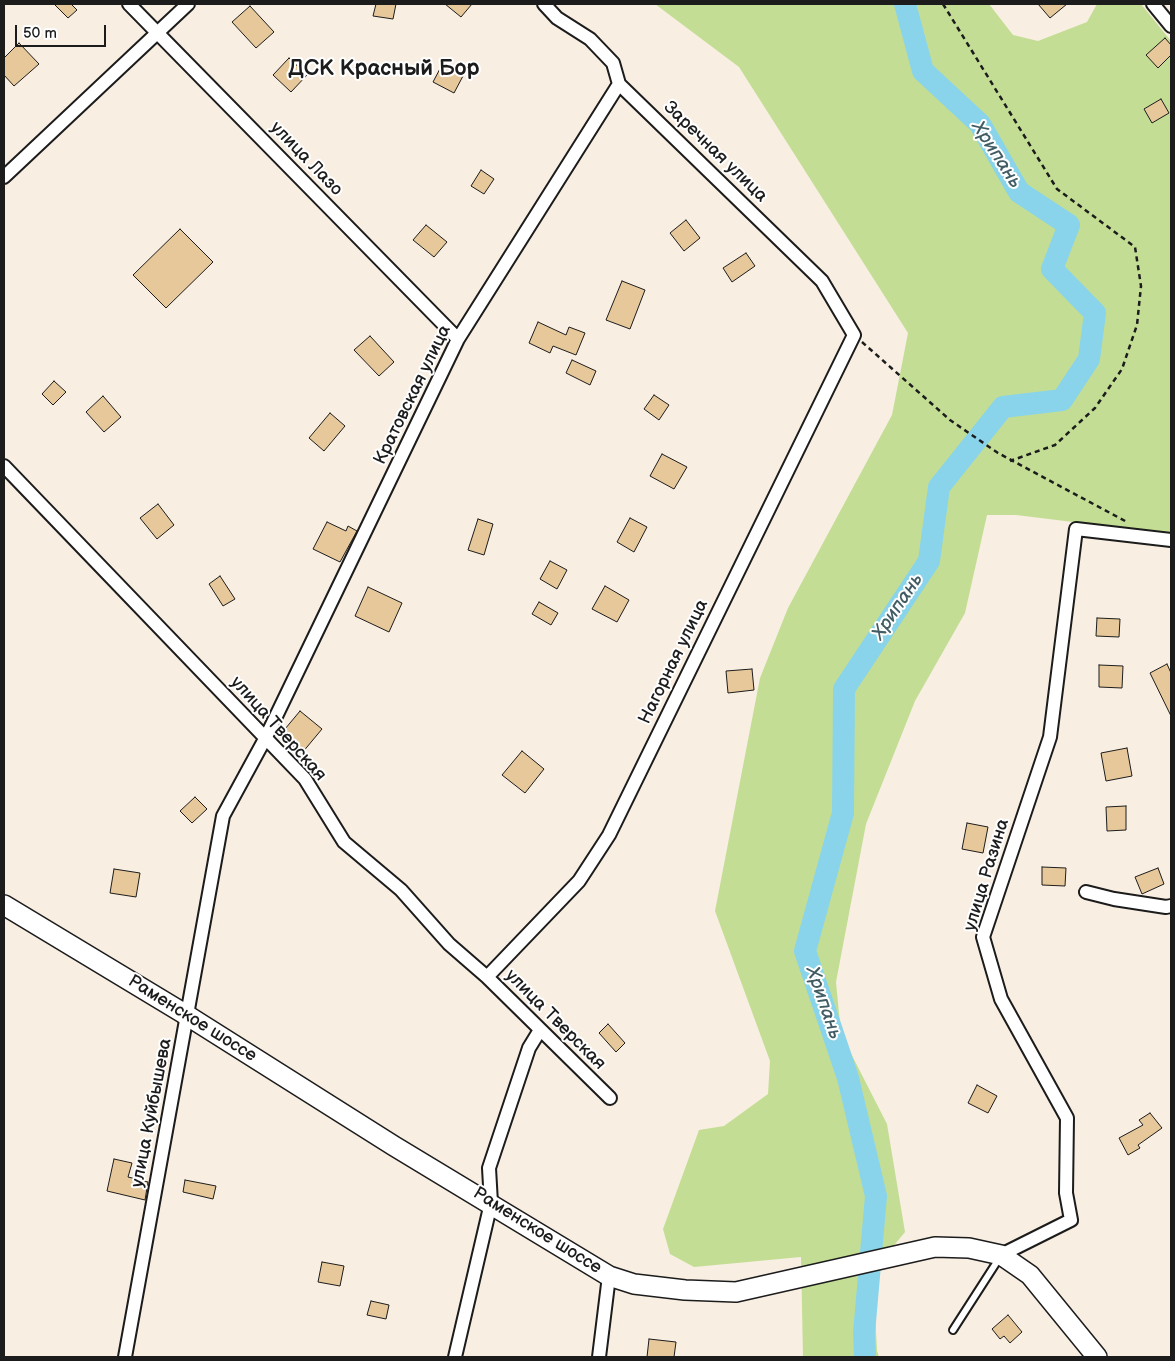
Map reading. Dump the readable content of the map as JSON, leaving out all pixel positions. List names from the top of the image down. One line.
{"streets":{"main road":["Раменское шоссе"],"street":["Заречная улица","улица Лазо","Кратовская улица","Нагорная улица","улица Тверская","улица Разина","улица Куйбышева"]},"crossings":[["Заречная улица","Кратовская улица"],["Заречная улица","Нагорная улица"],["улица Лазо","Кратовская улица"],["Кратовская улица","улица Тверская"],["Кратовская улица","улица Куйбышева"],["Нагорная улица","улица Тверская"],["улица Тверская","улица Куйбышева"],["улица Разина","Раменское шоссе"],["Раменское шоссе","улица Куйбышева"]],"districts":["ДСК Красный Бор"],"water":["Хрипань"],"scale_bar":"50 m"}
